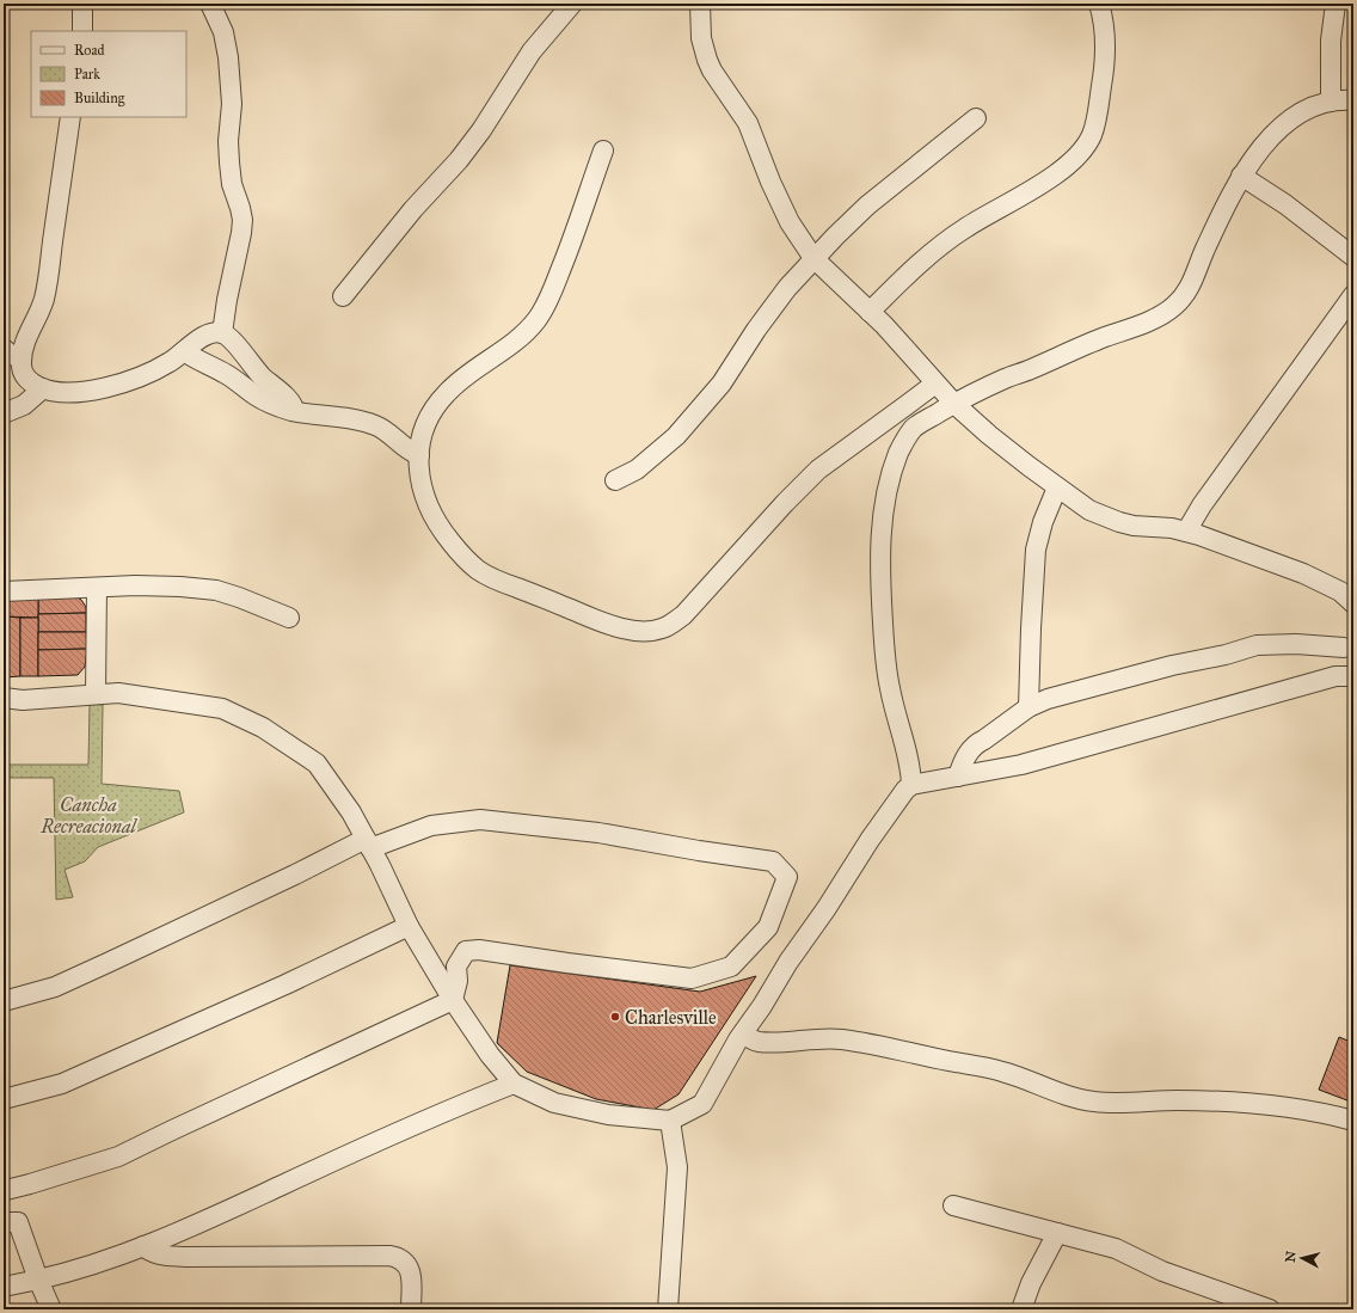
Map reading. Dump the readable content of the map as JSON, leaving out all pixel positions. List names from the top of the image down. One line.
{"parks":["Cancha Recreacional"],"places":["Charlesville"],"legend":["Road","Park","Building"],"north":"left"}
